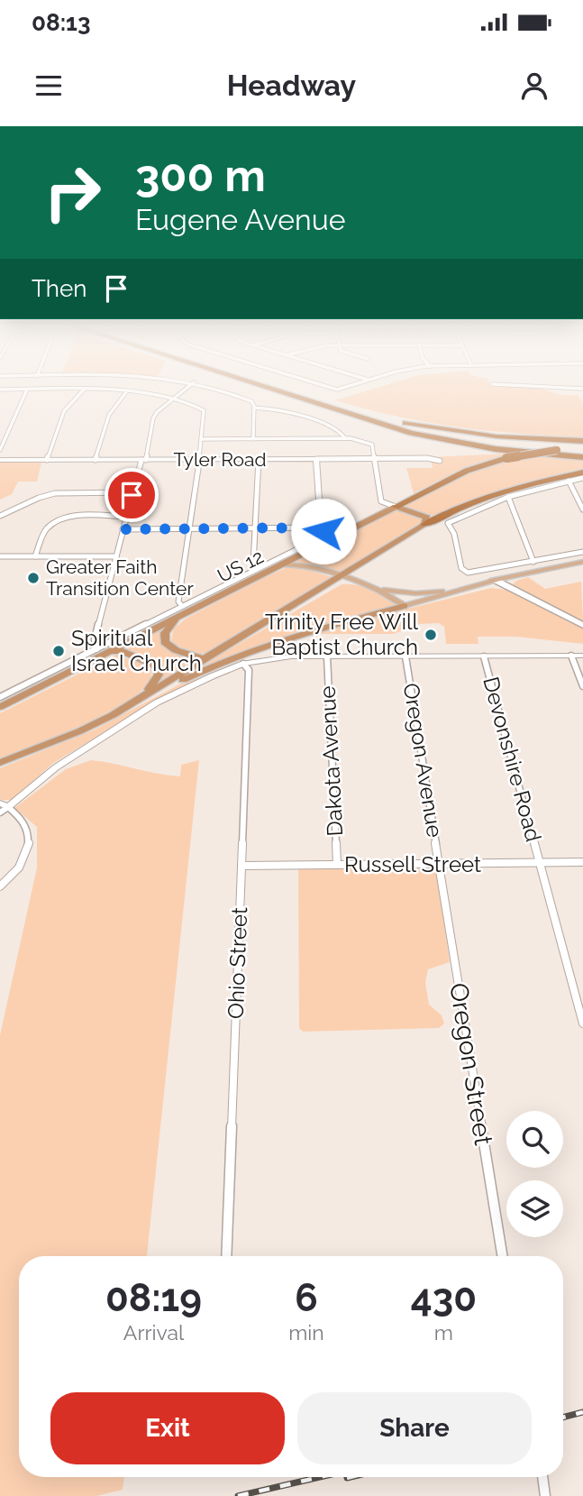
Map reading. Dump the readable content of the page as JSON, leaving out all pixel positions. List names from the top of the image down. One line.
{"streets":{"highway":["US 12"],"street":["Tyler Road","Devonshire Road","Oregon Avenue","Dakota Avenue","Russell Street","Ohio Street","Oregon Street"]},"crossings":[["Devonshire Road","Russell Street"],["Oregon Avenue","Russell Street"],["Oregon Avenue","Oregon Street"],["Dakota Avenue","Russell Street"],["Russell Street","Ohio Street"],["Russell Street","Oregon Street"]],"places":["Greater Faith Transition Center","Trinity Free Will Baptist Church","Spiritual Israel Church"],"page":{"status":"08:13","header":"Headway","turn":["300 m","Eugene Avenue"],"then":"Then","eta":["08:19","Arrival","6","min","430","m"],"buttons":["Exit","Share"]}}
